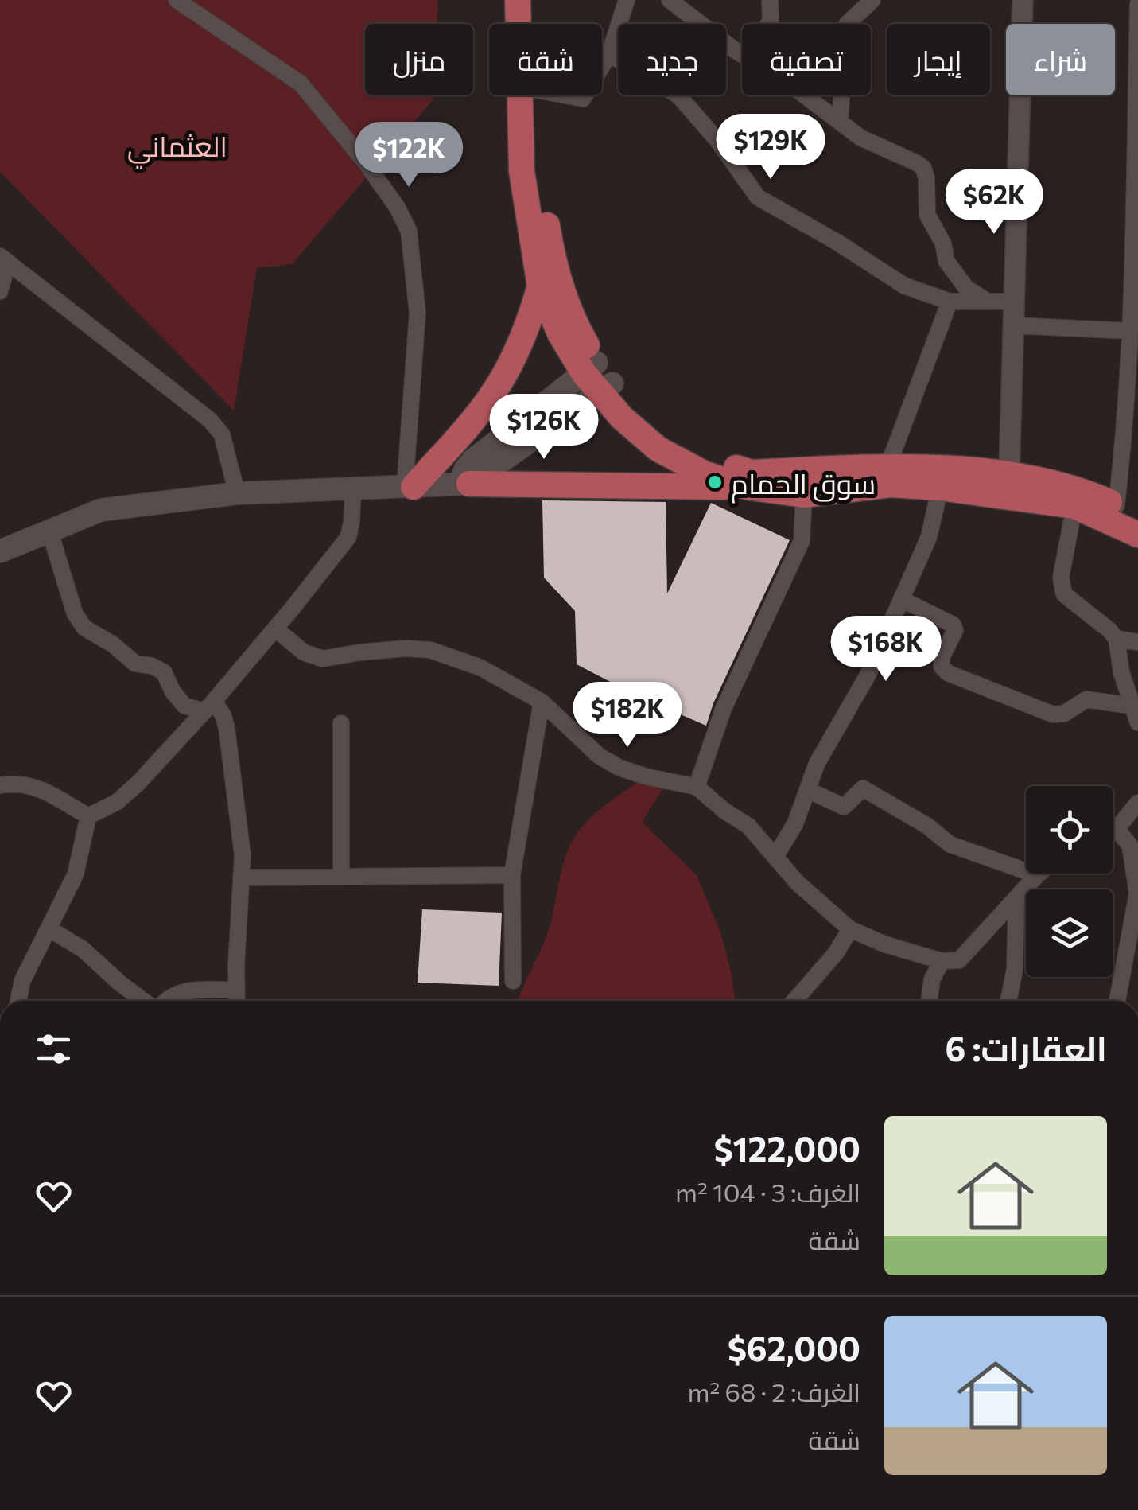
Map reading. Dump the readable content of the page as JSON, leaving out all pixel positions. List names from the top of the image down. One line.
{"parks":["العثماني"],"places":["سوق الحمام"],"page":{"chip":["شراء","إيجار","تصفية","جديد","شقة","منزل"],"price":["$129K","$122K","$62K","$126K","$168K","$182K"],"heading":"العقارات: 6","list":[{"name":"$122,000","note":"الغرف: 3 · 104 m² · شقة"},{"name":"$62,000","note":"الغرف: 2 · 68 m² · شقة"}]}}
